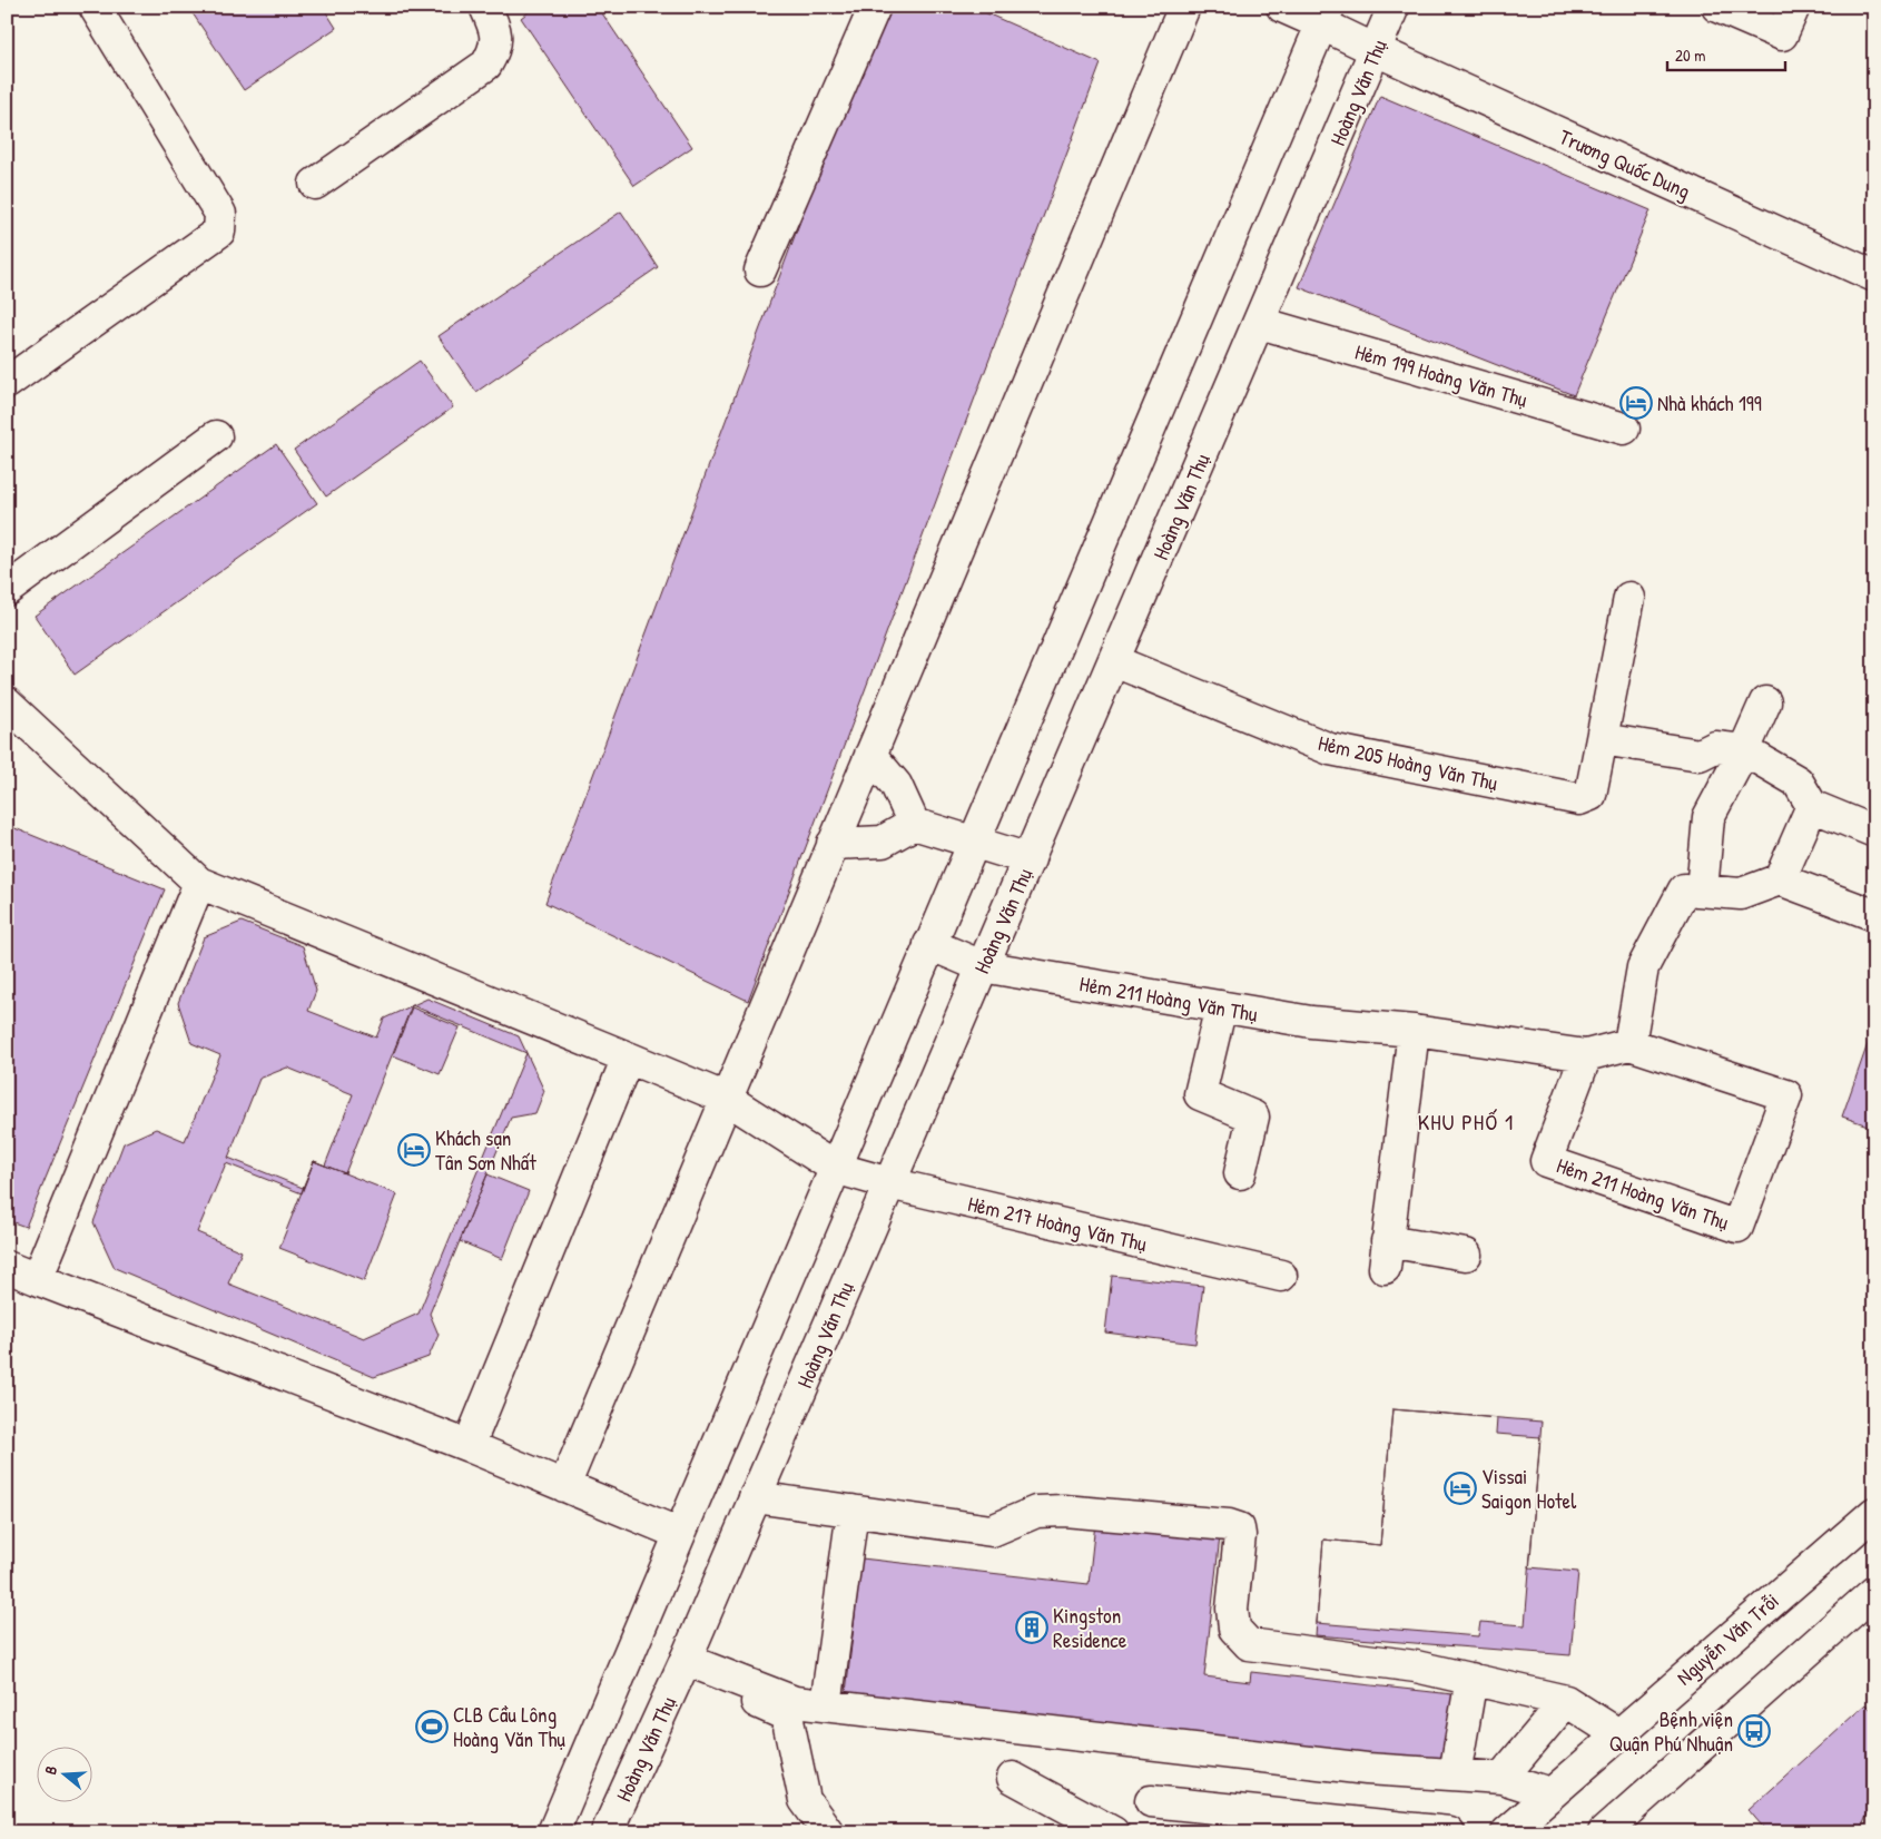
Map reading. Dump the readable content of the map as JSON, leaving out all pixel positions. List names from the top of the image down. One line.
{"streets":{"main road":["Hoàng Văn Thụ","Trương Quốc Dung","Hẻm 199 Hoàng Văn Thụ","Hẻm 205 Hoàng Văn Thụ","Hẻm 211 Hoàng Văn Thụ","Hẻm 217 Hoàng Văn Thụ","Nguyễn Văn Trỗi"]},"crossings":[["Hoàng Văn Thụ","Trương Quốc Dung"],["Hoàng Văn Thụ","Hẻm 199 Hoàng Văn Thụ"],["Hoàng Văn Thụ","Hẻm 205 Hoàng Văn Thụ"],["Hoàng Văn Thụ","Hẻm 211 Hoàng Văn Thụ"],["Hoàng Văn Thụ","Hẻm 217 Hoàng Văn Thụ"]],"districts":["KHU PHỐ 1"],"places":{"hotel":["Nhà khách 199","Khách sạn Tân Sơn Nhất","Vissai Saigon Hotel"],"building":["Kingston Residence"],"sports":["CLB Cầu Lông Hoàng Văn Thụ"],"bus stop":["Bệnh viện Quận Phú Nhuận"]},"scale_bar":"20 m","north":"left"}
